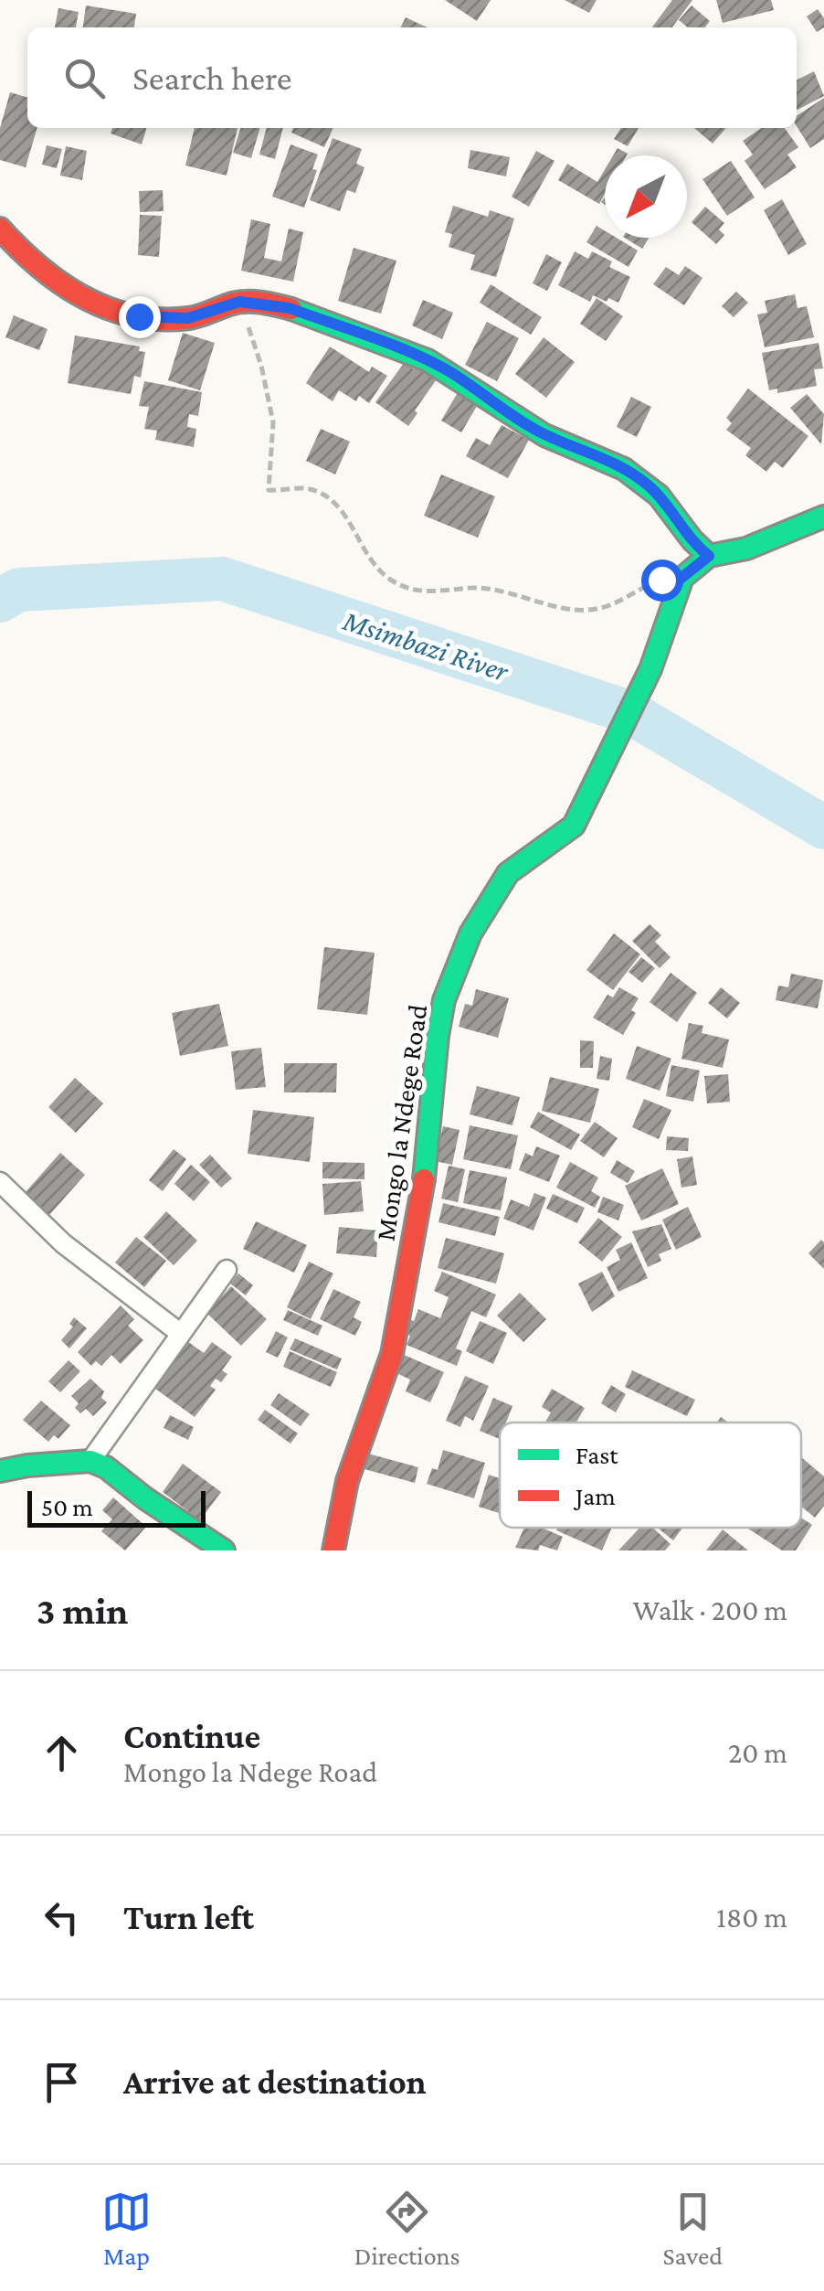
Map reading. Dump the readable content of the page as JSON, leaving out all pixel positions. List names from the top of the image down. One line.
{"streets":{"street":["Mongo la Ndege Road"]},"water":["Msimbazi River"],"legend":["Fast","Jam"],"scale_bar":"50 m","north":"bottom left","page":{"search":"Search here","scale":"50 m","heading":["3 min","Walk · 200 m"],"list":[["Continue","Mongo la Ndege Road","20 m"],["Turn left","180 m"],"Arrive at destination"],"nav":["Map","Directions","Saved"]}}
